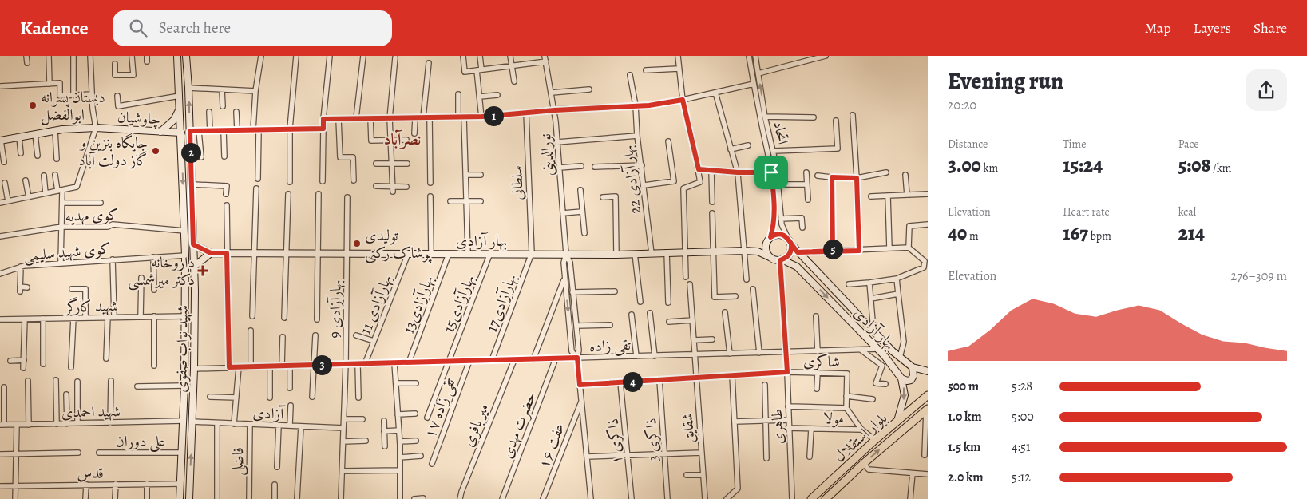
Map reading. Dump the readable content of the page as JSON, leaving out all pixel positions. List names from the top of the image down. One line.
{"streets":{"main road":["بلوار استقلال"],"street":["چاوشیان","اتحاد","نورالدینی","بهار آزادی 22","سلطانی","کوی مهدیه","بهار آزادی","کوی شهید سلیمی","بهارآزادی17","بهارآزادی15","بهارآزادی 11","بهارآزادی13","شهید کارگر","بهارآزادی 9","تقی زاده","شهید نواب صفوی","شاکری","تقی زاده ۱۷","شهید احمدی","آزادی","مولا","میر بافری","حضرت مهدی","طاهری","شقایق","ذاکری 3","علی دوران","ذاکری ۱","عفت ۱۶","فاضلی","قدس"]},"crossings":[["چاوشیان","شهید نواب صفوی"],["اتحاد","بهار آزادی"],["اتحاد","طاهری"],["نورالدینی","بهار آزادی 22"],["نورالدینی","بهار آزادی"],["نورالدینی","تقی زاده"],["نورالدینی","شاکری"],["نورالدینی","عفت ۱۶"],["بهار آزادی 22","بهار آزادی"],["سلطانی","بهار آزادی"],["سلطانی","بهارآزادی17"],["کوی مهدیه","شهید نواب صفوی"],["بهار آزادی","بهارآزادی17"],["بهار آزادی","بهارآزادی15"],["بهار آزادی","بهارآزادی 11"],["بهار آزادی","بهارآزادی13"],["بهار آزادی","بهارآزادی 9"],["بهار آزادی","تقی زاده"],["بهار آزادی","شهید نواب صفوی"],["بهار آزادی","طاهری"],["بهار آزادی","بلوار استقلال"],["کوی شهید سلیمی","شهید نواب صفوی"],["بهارآزادی17","تقی زاده"],["بهارآزادی15","تقی زاده"],["بهارآزادی 11","تقی زاده"],["بهارآزادی13","تقی زاده"],["شهید کارگر","شهید نواب صفوی"],["بهارآزادی 9","تقی زاده"],["بهارآزادی 9","آزادی"],["تقی زاده","شهید نواب صفوی"],["تقی زاده","تقی زاده ۱۷"],["تقی زاده","میر بافری"],["تقی زاده","حضرت مهدی"],["تقی زاده","طاهری"],["تقی زاده","شقایق"],["شهید نواب صفوی","شهید احمدی"],["شهید نواب صفوی","آزادی"],["شهید نواب صفوی","علی دوران"],["شهید نواب صفوی","قدس"],["شاکری","طاهری"],["شاکری","شقایق"],["شاکری","ذاکری 3"],["شاکری","ذاکری ۱"],["آزادی","فاضلی"],["مولا","طاهری"],["مولا","بلوار استقلال"]],"districts":["نصرآباد"],"places":{"other":["دبستان پسرانه ابوالفضل","جایگاه بنزین و گاز دولت آباد","تولیدی پوشاک رکنی"],"health":["داروخانه دکتر میرشمسی"]},"page":{"header":"Kadence","search":"Search here","nav":["Map","Layers","Share"],"heading":["Evening run","20:20"],"pins":["1","2","5","3","4"],"stats":[["Distance","3.00 km"],["Time","15:24"],["Pace","5:08 /km"],["Elevation","40 m"],["Heart rate","167 bpm"],["kcal","214"]],"chart":["Elevation","276–309 m"],"list":[{"name":"500 m","note":"5:28"},{"name":"1.0 km","note":"5:00"},{"name":"1.5 km","note":"4:51"},{"name":"2.0 km","note":"5:12"}]}}
